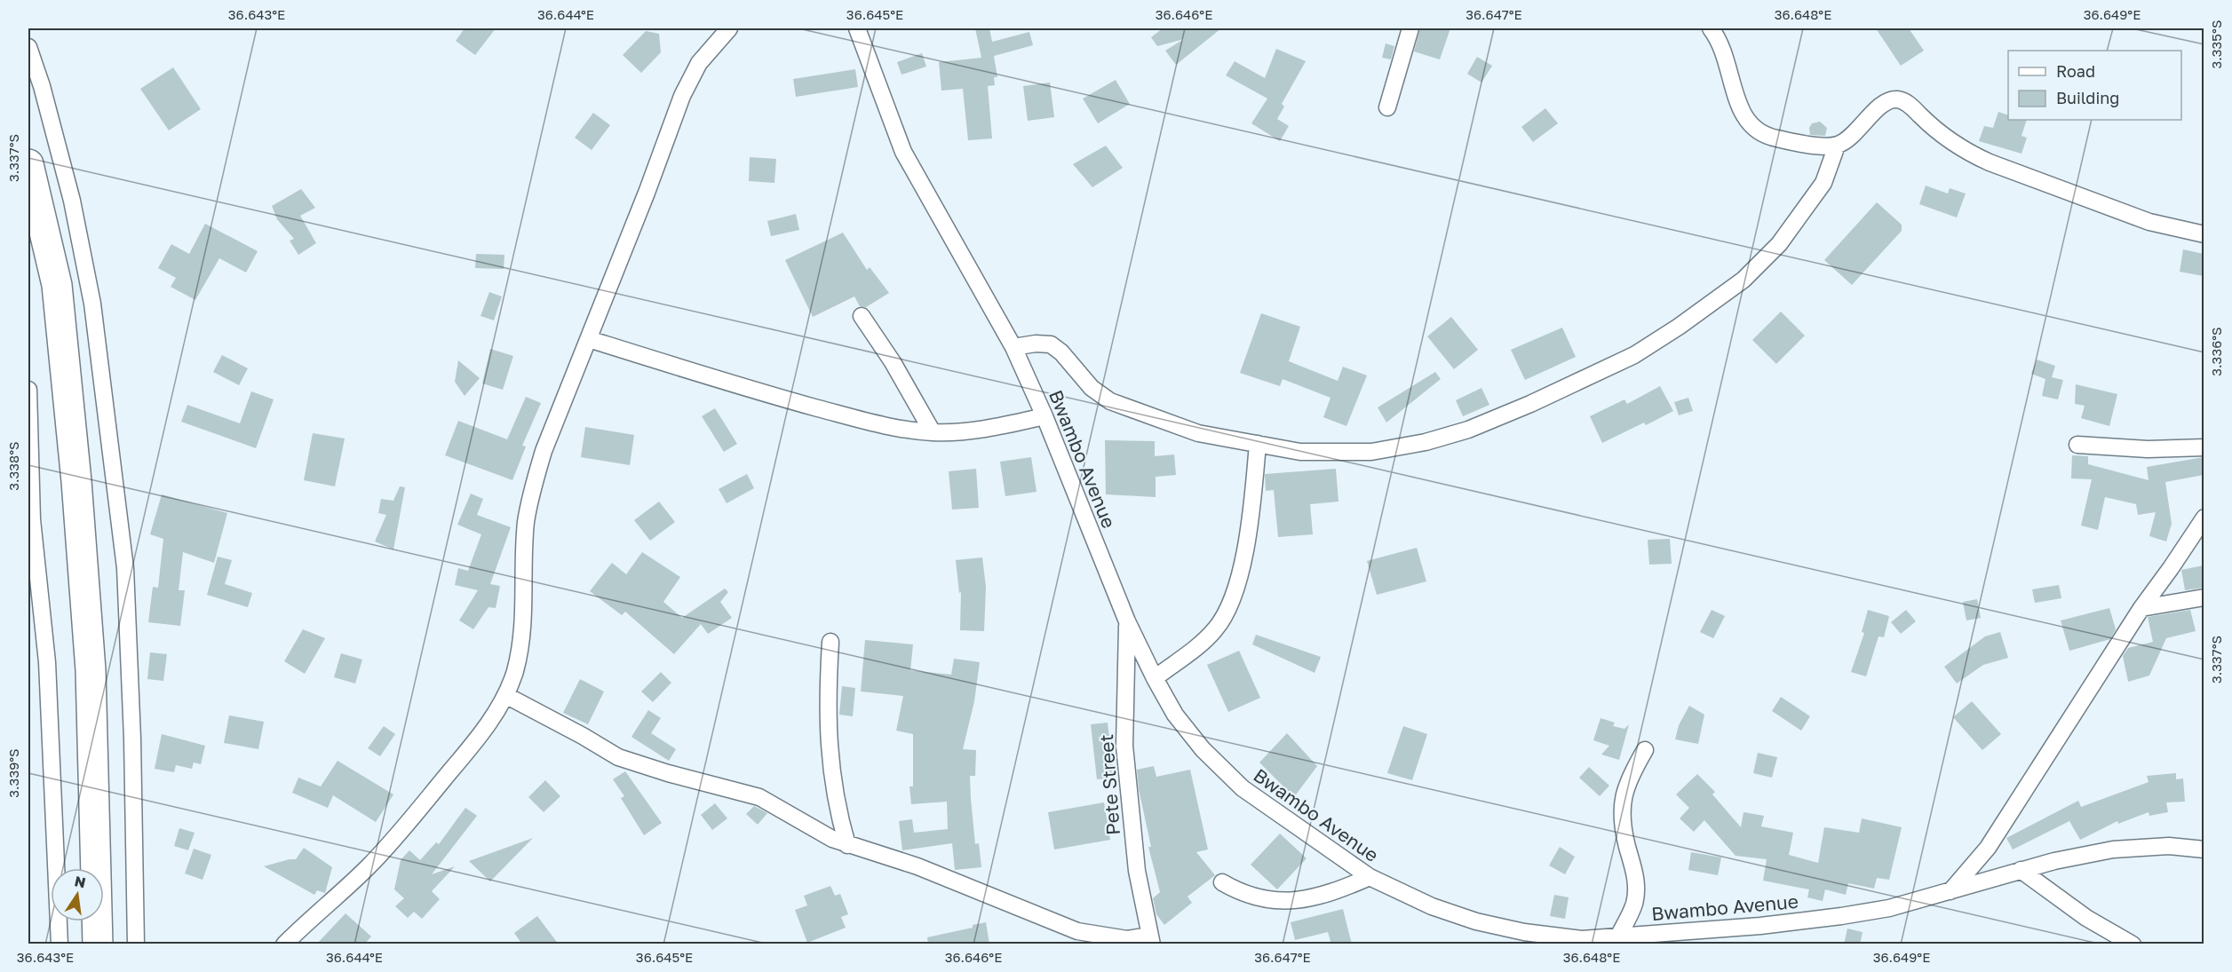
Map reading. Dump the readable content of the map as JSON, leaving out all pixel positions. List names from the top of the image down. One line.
{"streets":{"street":["Bwambo Avenue","Pete Street"]},"crossings":[["Bwambo Avenue","Pete Street"]],"legend":["Road","Building"],"north":"top","coordinates":["36.643°E","36.644°E","36.645°E","36.646°E","36.647°E","36.648°E","36.649°E","3.335°S","3.337°S","3.336°S","3.338°S","3.339°S"]}
